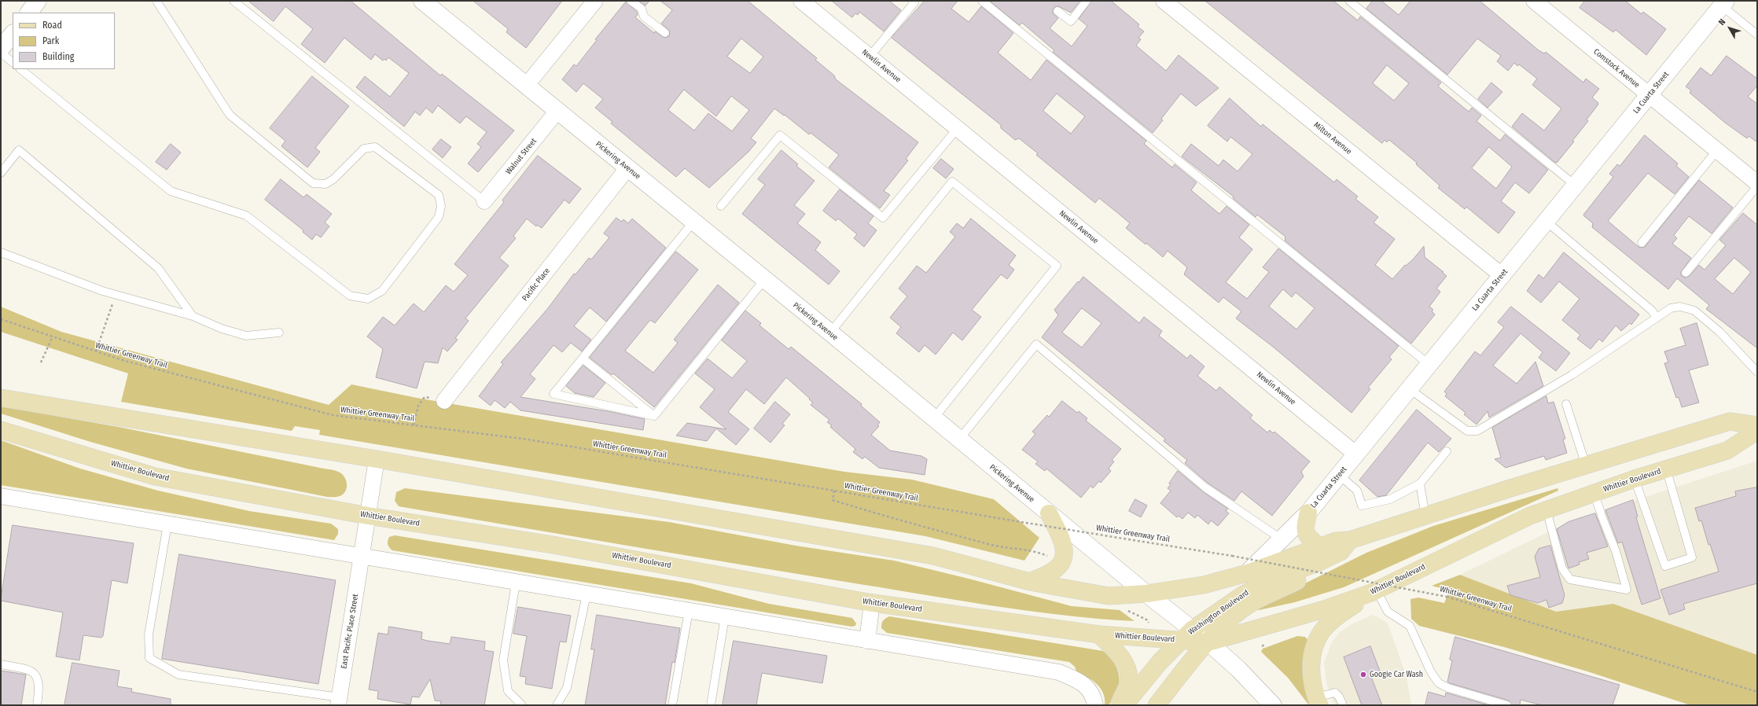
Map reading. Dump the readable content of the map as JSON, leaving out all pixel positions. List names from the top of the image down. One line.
{"streets":{"main road":["Whittier Boulevard","Washington Boulevard"],"street":["Newlin Avenue","Comstock Avenue","La Cuarta Street","Milton Avenue","Walnut Street","Pickering Avenue","Pacific Place","East Pacific Place Street"],"path":["Whittier Greenway Trail"]},"crossings":[["Newlin Avenue","La Cuarta Street"],["Comstock Avenue","La Cuarta Street"],["La Cuarta Street","Milton Avenue"],["Walnut Street","Pickering Avenue"],["Pickering Avenue","Pacific Place"],["Pickering Avenue","Whittier Boulevard"],["Pickering Avenue","Washington Boulevard"],["Whittier Boulevard","Washington Boulevard"]],"places":["Googie Car Wash"],"legend":["Road","Park","Building"],"north":"top left"}
